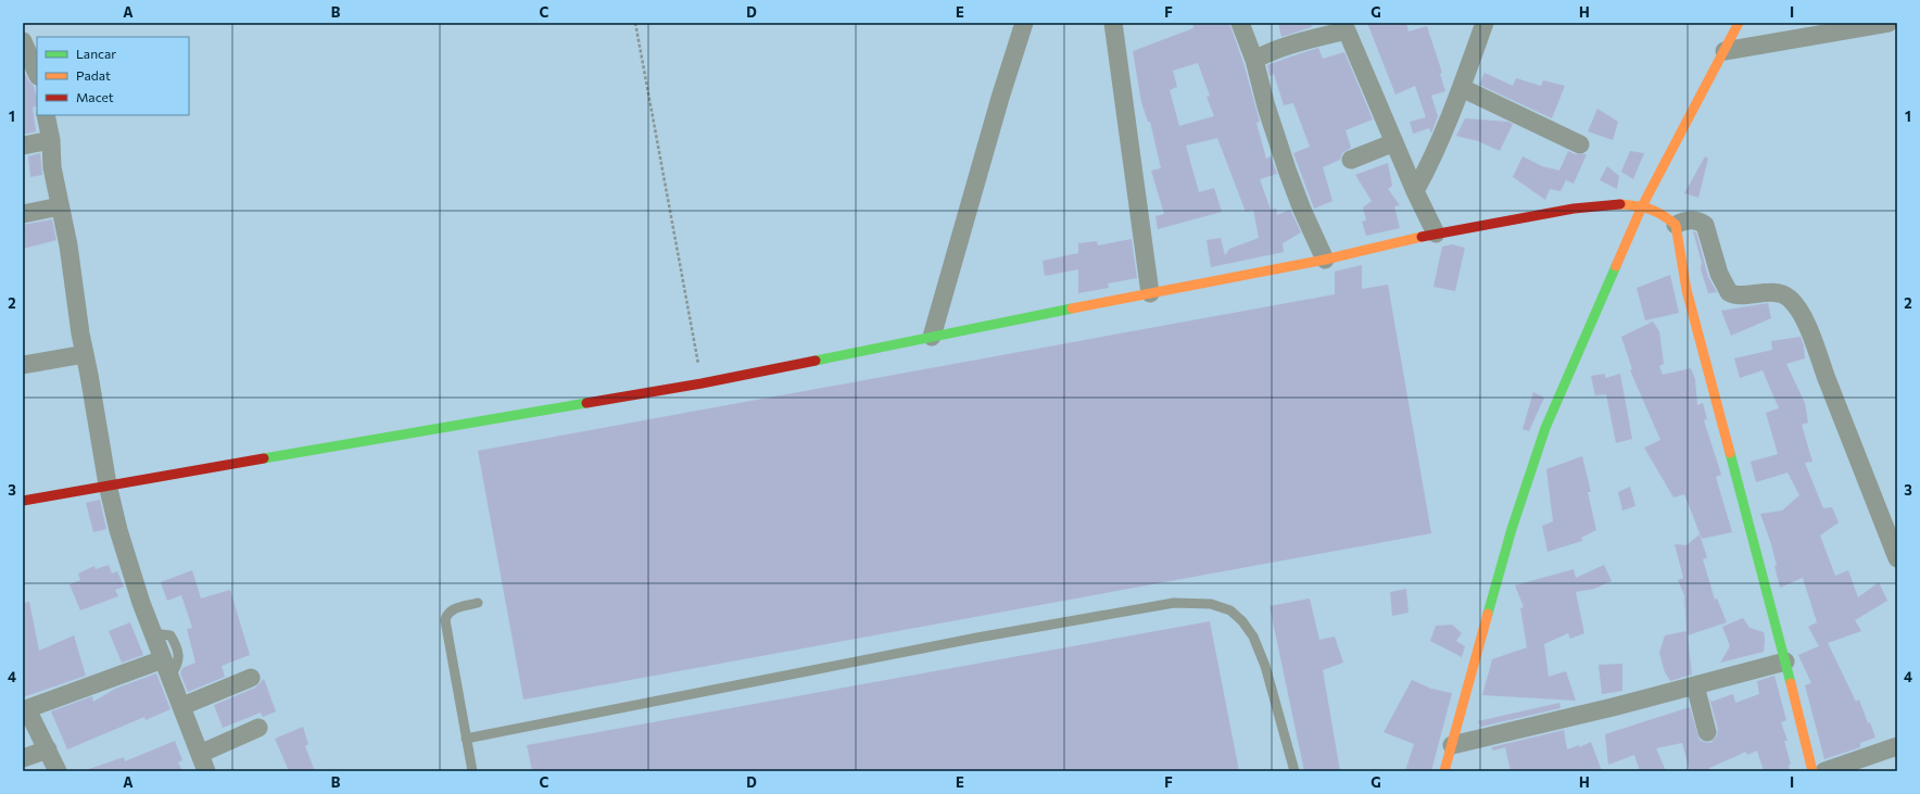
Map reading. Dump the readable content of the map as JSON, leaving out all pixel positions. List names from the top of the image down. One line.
{"legend":["Lancar","Padat","Macet"],"grid":{"columns":["A","B","C","D","E","F","G","H","I"],"rows":["1","2","3","4"]}}
